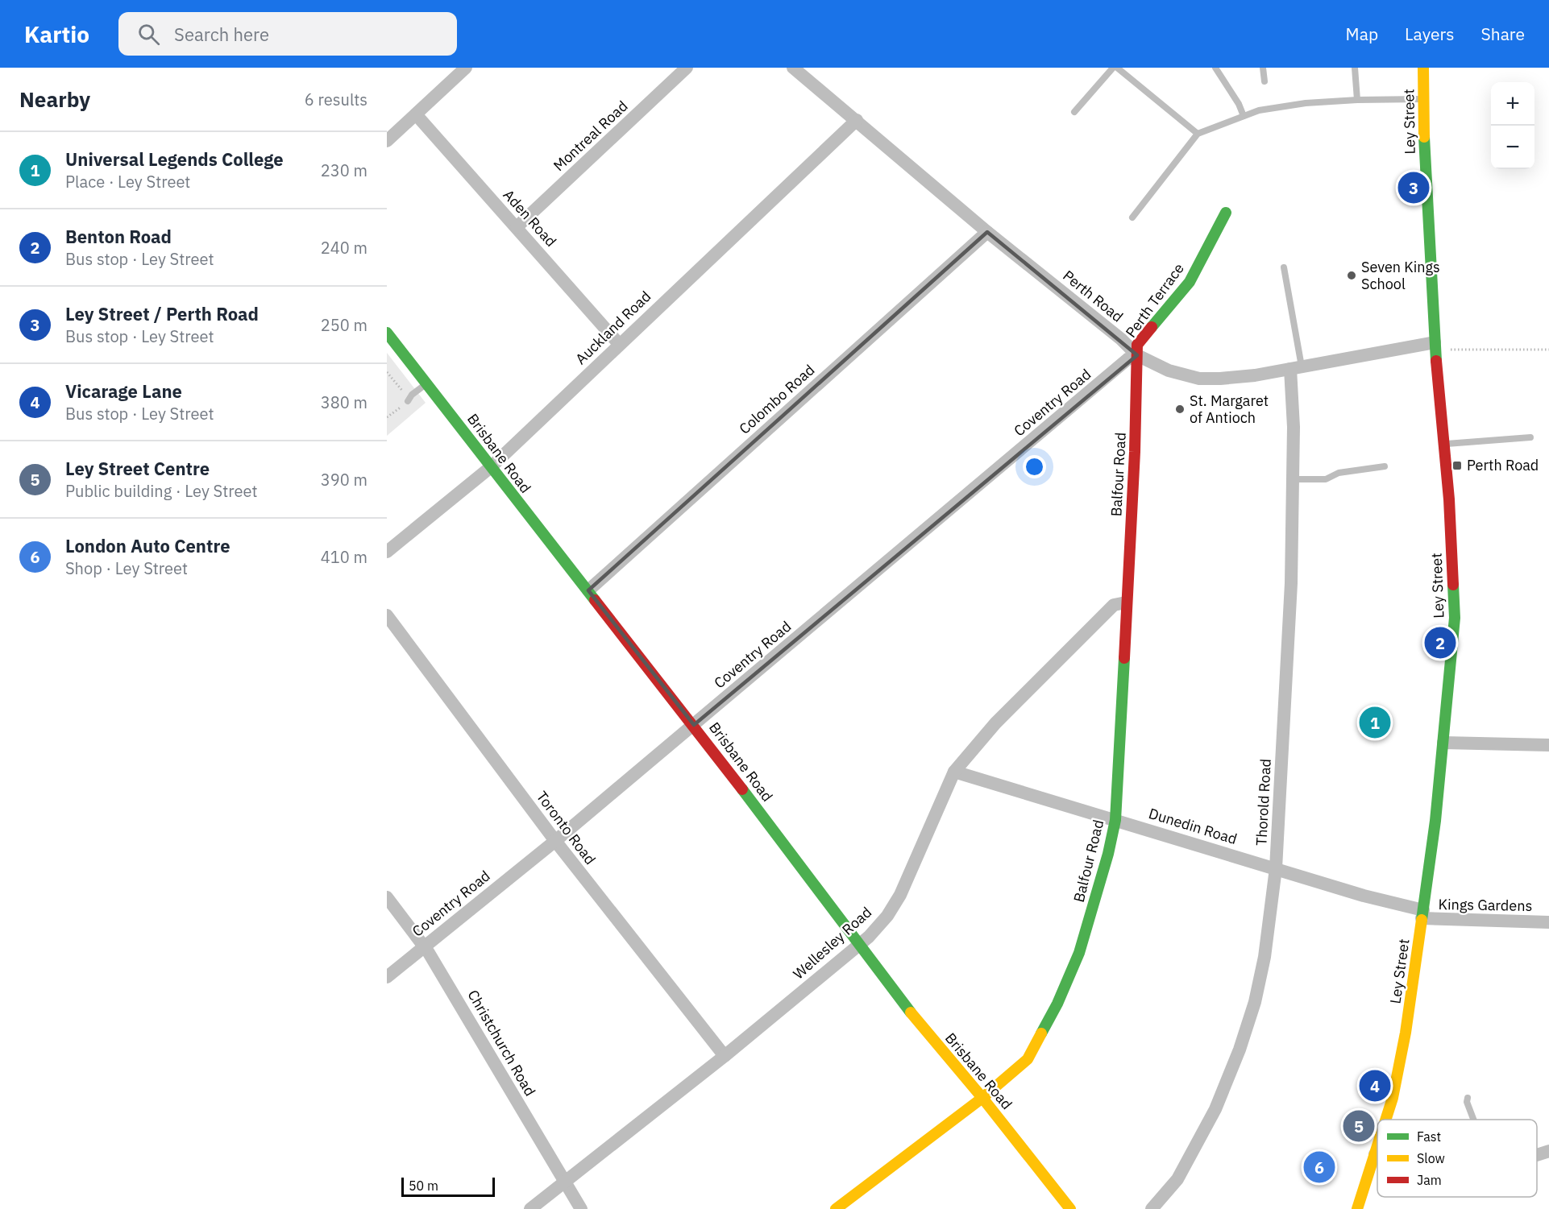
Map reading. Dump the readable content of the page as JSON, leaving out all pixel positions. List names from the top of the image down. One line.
{"streets":{"street":["Ley Street","Montreal Road","Aden Road","Perth Road","Perth Terrace","Auckland Road","Colombo Road","Coventry Road","Brisbane Road","Balfour Road","Thorold Road","Dunedin Road","Toronto Road","Kings Gardens","Wellesley Road","Christchurch Road"]},"crossings":[["Ley Street","Perth Road"],["Ley Street","Dunedin Road"],["Ley Street","Kings Gardens"],["Montreal Road","Aden Road"],["Aden Road","Auckland Road"],["Perth Road","Perth Terrace"],["Perth Road","Auckland Road"],["Perth Road","Colombo Road"],["Perth Road","Coventry Road"],["Perth Road","Balfour Road"],["Perth Road","Thorold Road"],["Perth Terrace","Coventry Road"],["Perth Terrace","Balfour Road"],["Auckland Road","Brisbane Road"],["Colombo Road","Brisbane Road"],["Coventry Road","Brisbane Road"],["Coventry Road","Balfour Road"],["Coventry Road","Toronto Road"],["Coventry Road","Christchurch Road"],["Brisbane Road","Balfour Road"],["Brisbane Road","Wellesley Road"],["Balfour Road","Dunedin Road"],["Balfour Road","Wellesley Road"],["Thorold Road","Dunedin Road"],["Dunedin Road","Kings Gardens"],["Dunedin Road","Wellesley Road"],["Toronto Road","Wellesley Road"],["Wellesley Road","Christchurch Road"]],"places":{"other":["Seven Kings School","St. Margaret of Antioch"],"transit":["Perth Road"]},"legend":["Fast","Slow","Jam"],"scale_bar":"50 m","page":{"header":"Kartio","search":"Search here","nav":["Map","Layers","Share"],"heading":["Nearby","6 results"],"map_buttons":["+","−"],"list":[{"mark":"1","name":"Universal Legends College","note":"Place · Ley Street","value":"230 m"},{"mark":"2","name":"Benton Road","note":"Bus stop · Ley Street","value":"240 m"},{"mark":"3","name":"Ley Street / Perth Road","note":"Bus stop · Ley Street","value":"250 m"},{"mark":"4","name":"Vicarage Lane","note":"Bus stop · Ley Street","value":"380 m"},{"mark":"5","name":"Ley Street Centre","note":"Public building · Ley Street","value":"390 m"},{"mark":"6","name":"London Auto Centre","note":"Shop · Ley Street","value":"410 m"}],"pins":["3","2","1","4","5","6"],"scale":"50 m"}}
